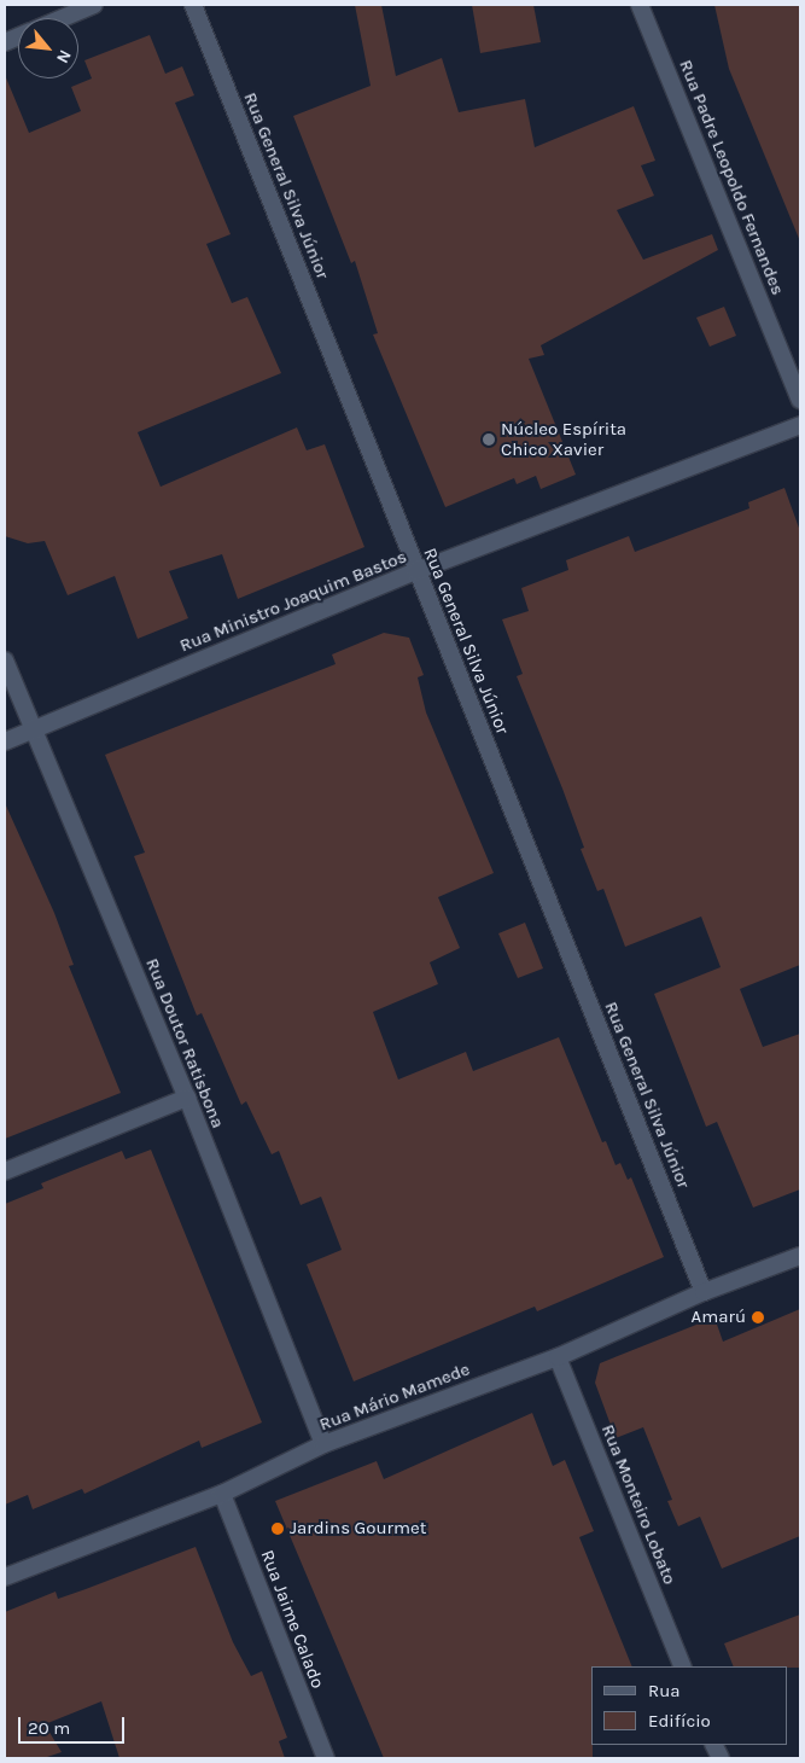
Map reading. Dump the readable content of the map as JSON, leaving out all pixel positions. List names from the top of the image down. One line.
{"streets":{"street":["Rua Padre Leopoldo Fernandes","Rua General Silva Júnior","Rua Ministro Joaquim Bastos","Rua Doutor Ratisbona","Rua Mário Mamede","Rua Monteiro Lobato","Rua Jaime Calado"]},"crossings":[["Rua General Silva Júnior","Rua Ministro Joaquim Bastos"],["Rua General Silva Júnior","Rua Mário Mamede"],["Rua Ministro Joaquim Bastos","Rua Doutor Ratisbona"],["Rua Doutor Ratisbona","Rua Mário Mamede"],["Rua Mário Mamede","Rua Monteiro Lobato"],["Rua Mário Mamede","Rua Jaime Calado"]],"places":["Núcleo Espírita Chico Xavier","Amarú","Jardins Gourmet"],"legend":["Rua","Edifício"],"scale_bar":"20 m","north":"bottom right"}
